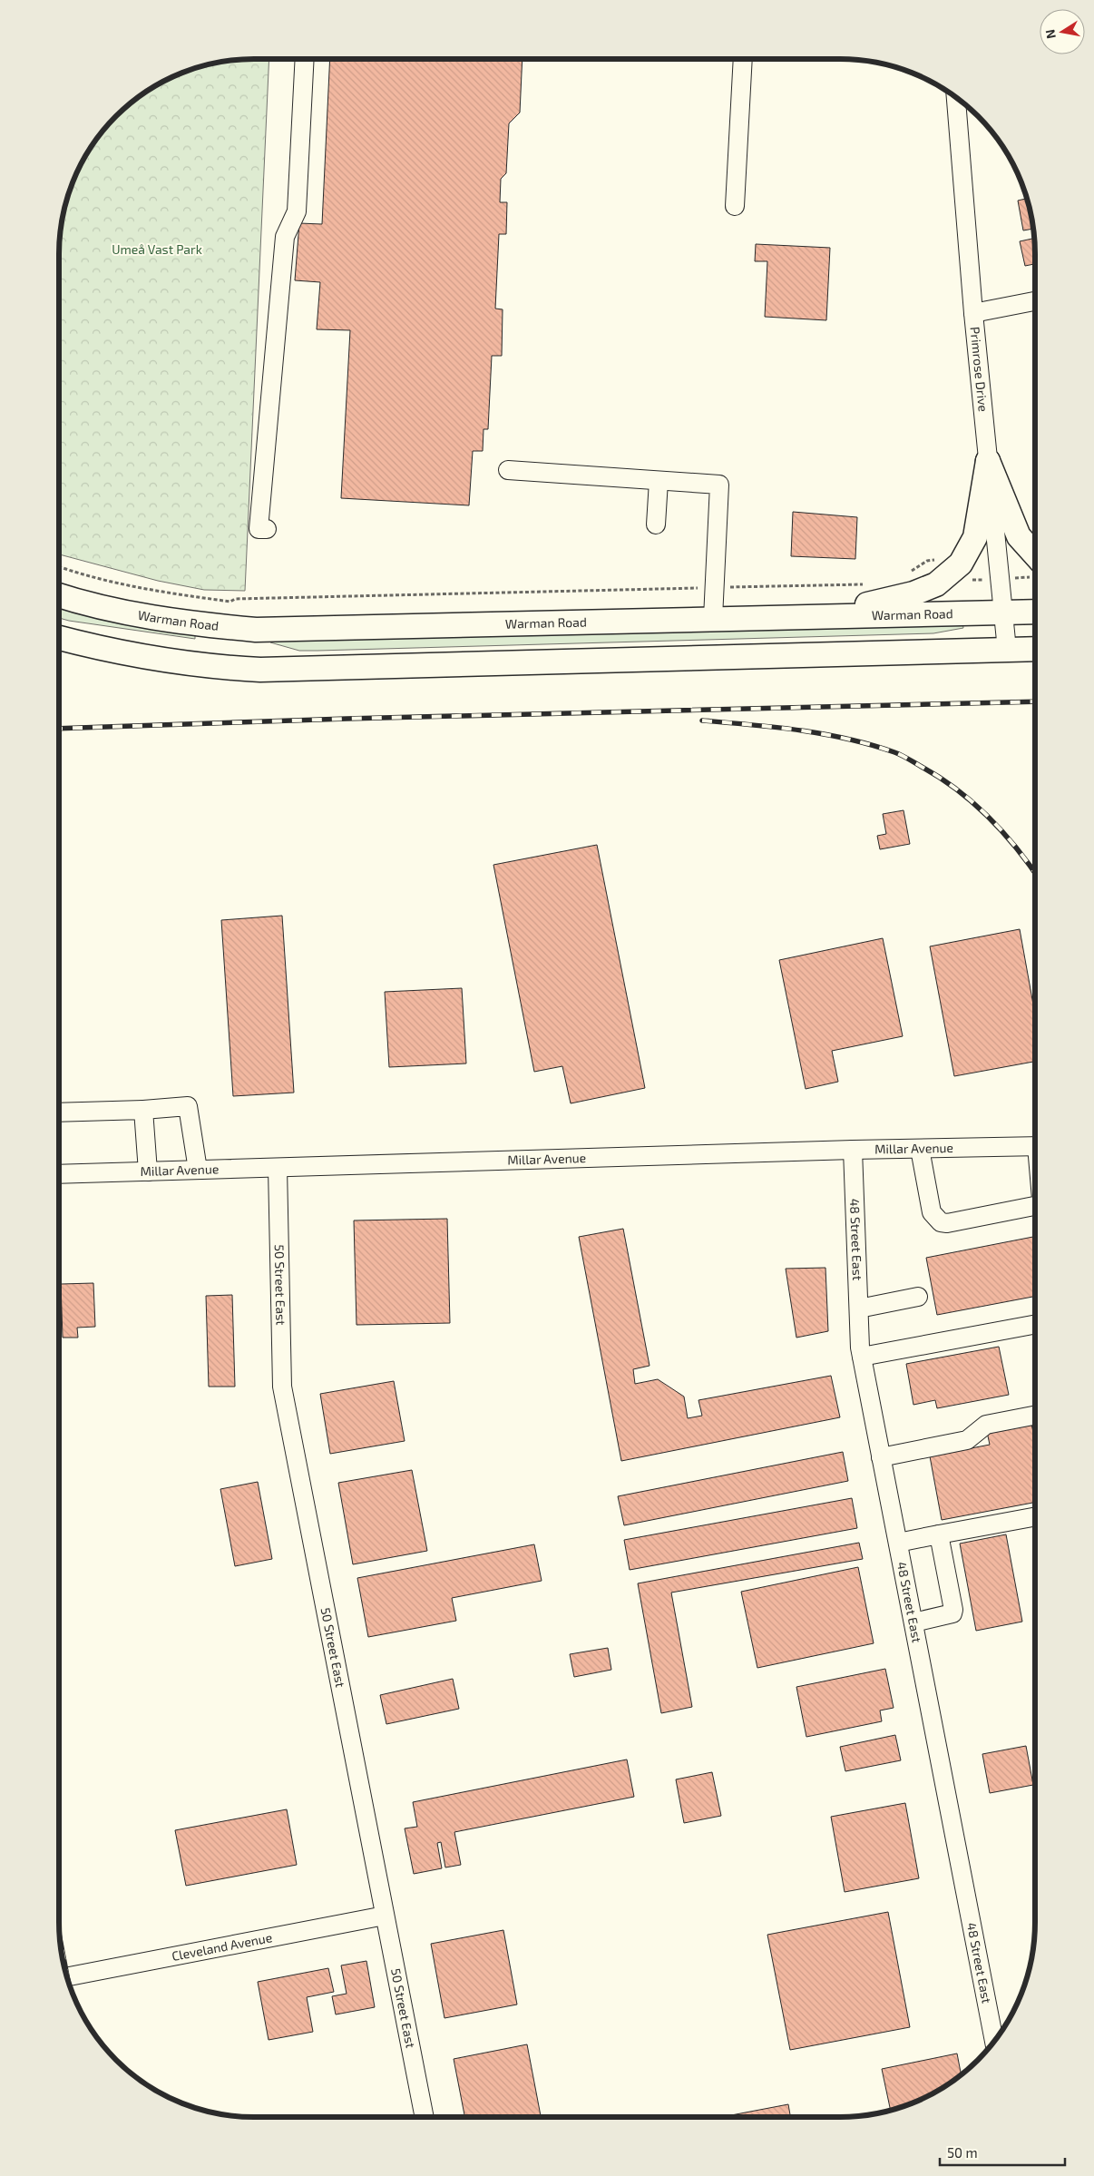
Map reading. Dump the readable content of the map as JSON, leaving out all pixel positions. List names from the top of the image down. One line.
{"streets":{"main road":["Warman Road"],"street":["Primrose Drive","Millar Avenue","48 Street East","50 Street East","Cleveland Avenue"]},"crossings":[["Primrose Drive","Warman Road"],["Millar Avenue","48 Street East"],["Millar Avenue","50 Street East"],["50 Street East","Cleveland Avenue"]],"parks":["Umeå Vast Park"],"scale_bar":"50 m","north":"left"}
